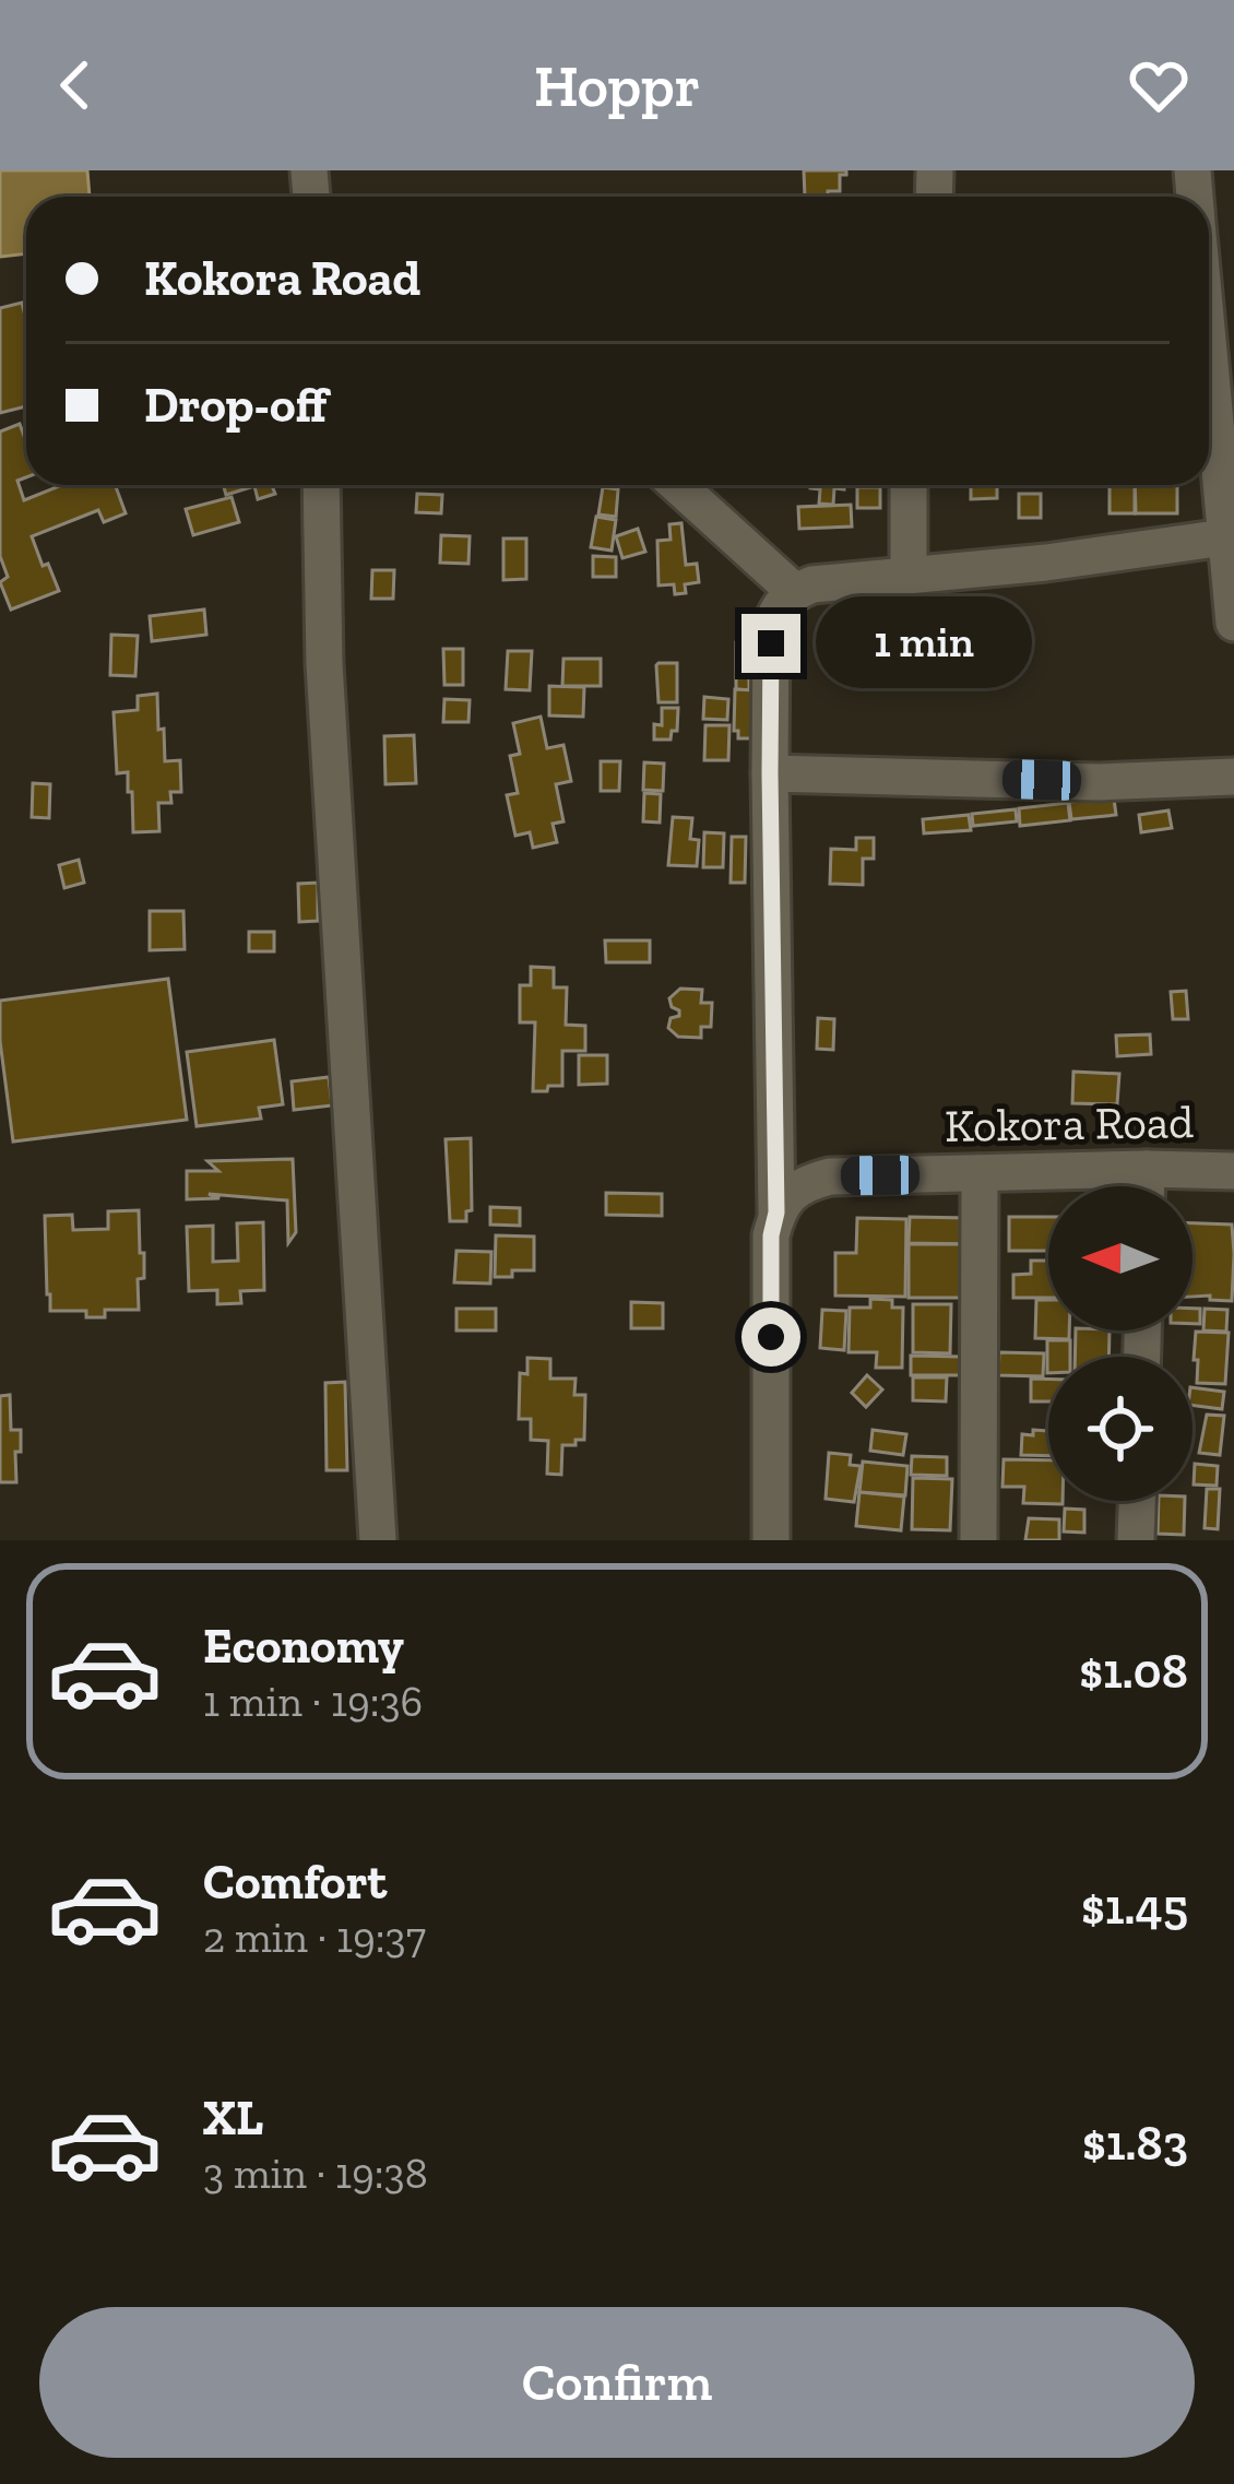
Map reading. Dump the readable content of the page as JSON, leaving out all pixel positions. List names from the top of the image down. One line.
{"streets":{"street":["Kokora Road"]},"north":"left","page":{"header":"Hoppr","banner":["Kokora Road","Drop-off"],"bubble":"1 min","list":[{"name":"Economy","note":"1 min · 19:36","value":"$1.08"},{"name":"Comfort","note":"2 min · 19:37","value":"$1.45"},{"name":"XL","note":"3 min · 19:38","value":"$1.83"}],"buttons":"Confirm"}}
